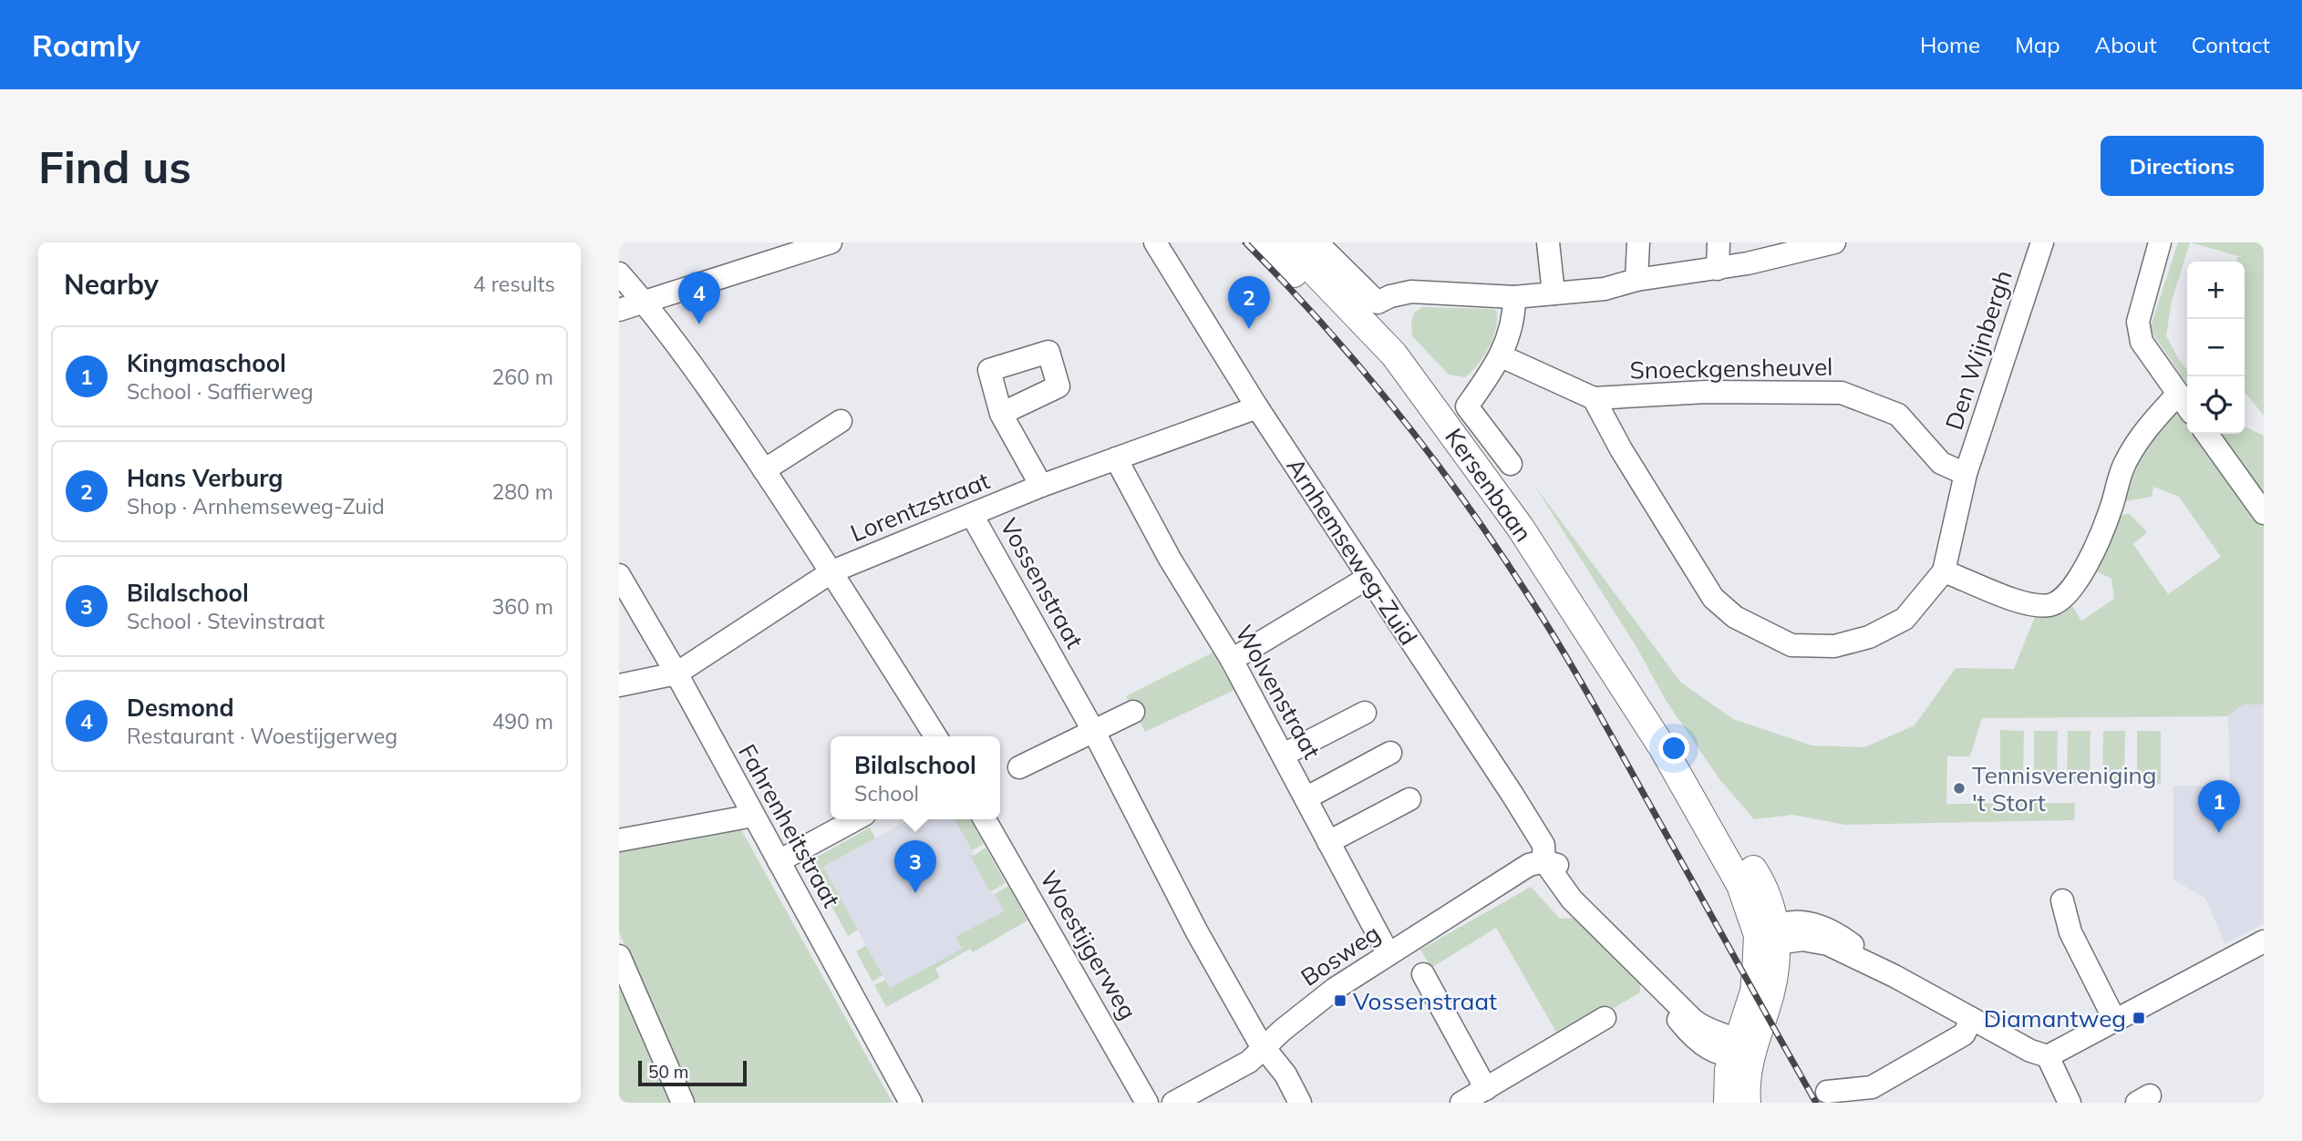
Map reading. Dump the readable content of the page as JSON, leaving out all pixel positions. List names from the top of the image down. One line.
{"streets":{"main road":["Kersenbaan"],"street":["Den Wijnbergh","Snoeckgensheuvel","Lorentzstraat","Arnhemseweg-Zuid","Vossenstraat","Wolvenstraat","Fahrenheitstraat","Woestijgerweg","Bosweg"]},"crossings":[["Den Wijnbergh","Snoeckgensheuvel"],["Kersenbaan","Arnhemseweg-Zuid"],["Lorentzstraat","Arnhemseweg-Zuid"],["Lorentzstraat","Vossenstraat"],["Lorentzstraat","Wolvenstraat"],["Lorentzstraat","Fahrenheitstraat"],["Arnhemseweg-Zuid","Bosweg"],["Vossenstraat","Bosweg"],["Wolvenstraat","Bosweg"]],"places":{"other":["Tennisvereniging 't Stort"],"transit":["Vossenstraat","Diamantweg"]},"scale_bar":"50 m","page":{"header":"Roamly","nav":["Home","Map","About","Contact"],"buttons":"Directions","title":"Find us","heading":["Nearby","4 results"],"map_buttons":["+","−"],"pins":["4","2","1","3"],"list":[{"mark":"1","name":"Kingmaschool","note":"School · Saffierweg","value":"260 m"},{"mark":"2","name":"Hans Verburg","note":"Shop · Arnhemseweg-Zuid","value":"280 m"},{"mark":"3","name":"Bilalschool","note":"School · Stevinstraat","value":"360 m"},{"mark":"4","name":"Desmond","note":"Restaurant · Woestijgerweg","value":"490 m"}],"popup":["Bilalschool","School"],"scale":"50 m"}}
